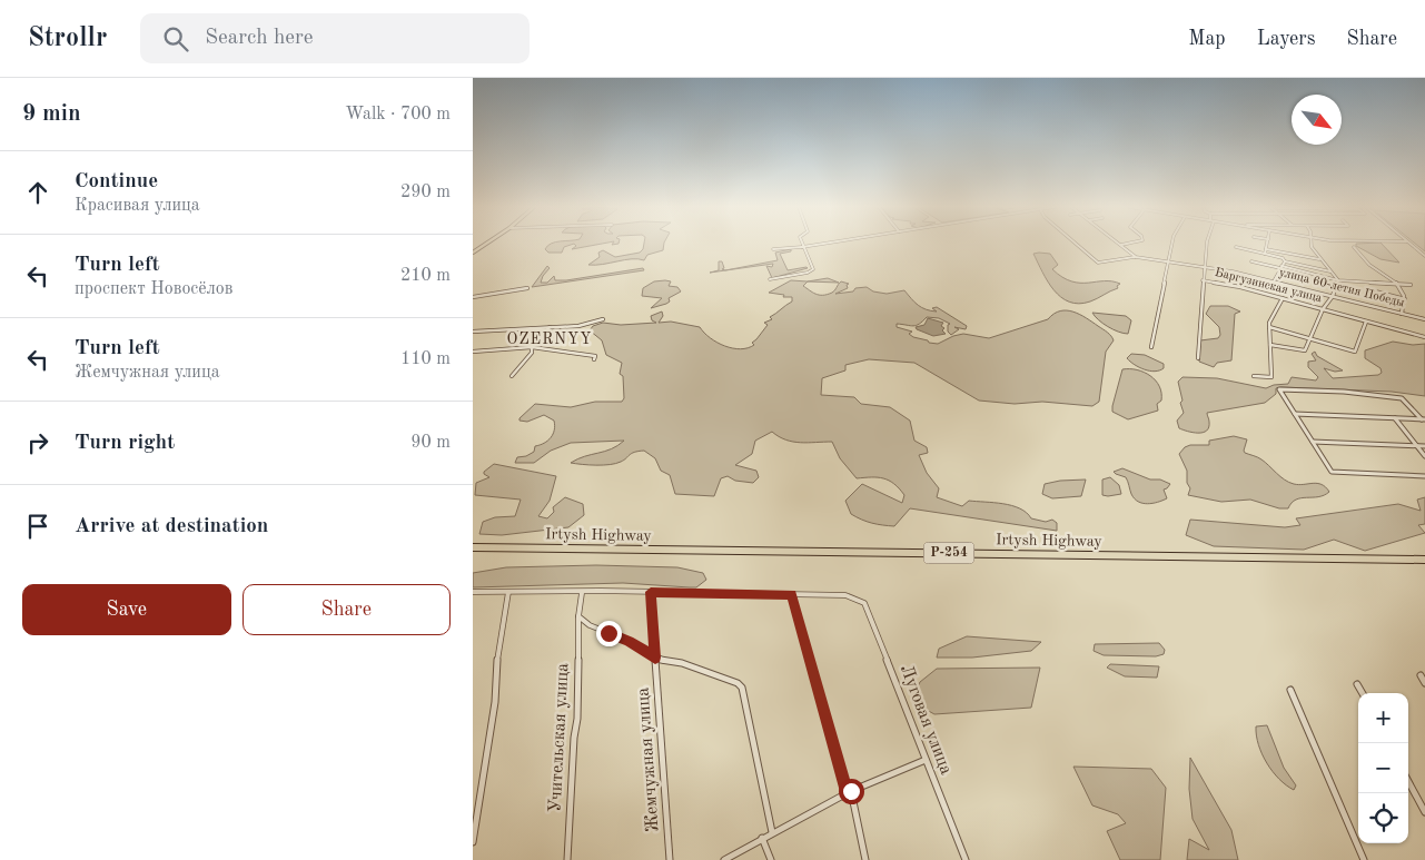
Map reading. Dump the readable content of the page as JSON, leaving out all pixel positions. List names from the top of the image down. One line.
{"streets":{"highway":["Irtysh Highway","Р-254"],"street":["Баргузинская улица","улица 60-летия Победы","Луговая улица","Учительская улица","Жемчужная улица"]},"districts":["OZERNYY"],"north":"bottom right","page":{"header":"Strollr","search":"Search here","nav":["Map","Layers","Share"],"heading":["9 min","Walk · 700 m"],"list":[["Continue","Красивая улица","290 m"],["Turn left","проспект Новосёлов","210 m"],["Turn left","Жемчужная улица","110 m"],["Turn right","90 m"],"Arrive at destination"],"buttons":["Save","Share"],"map_buttons":["+","−"]}}
